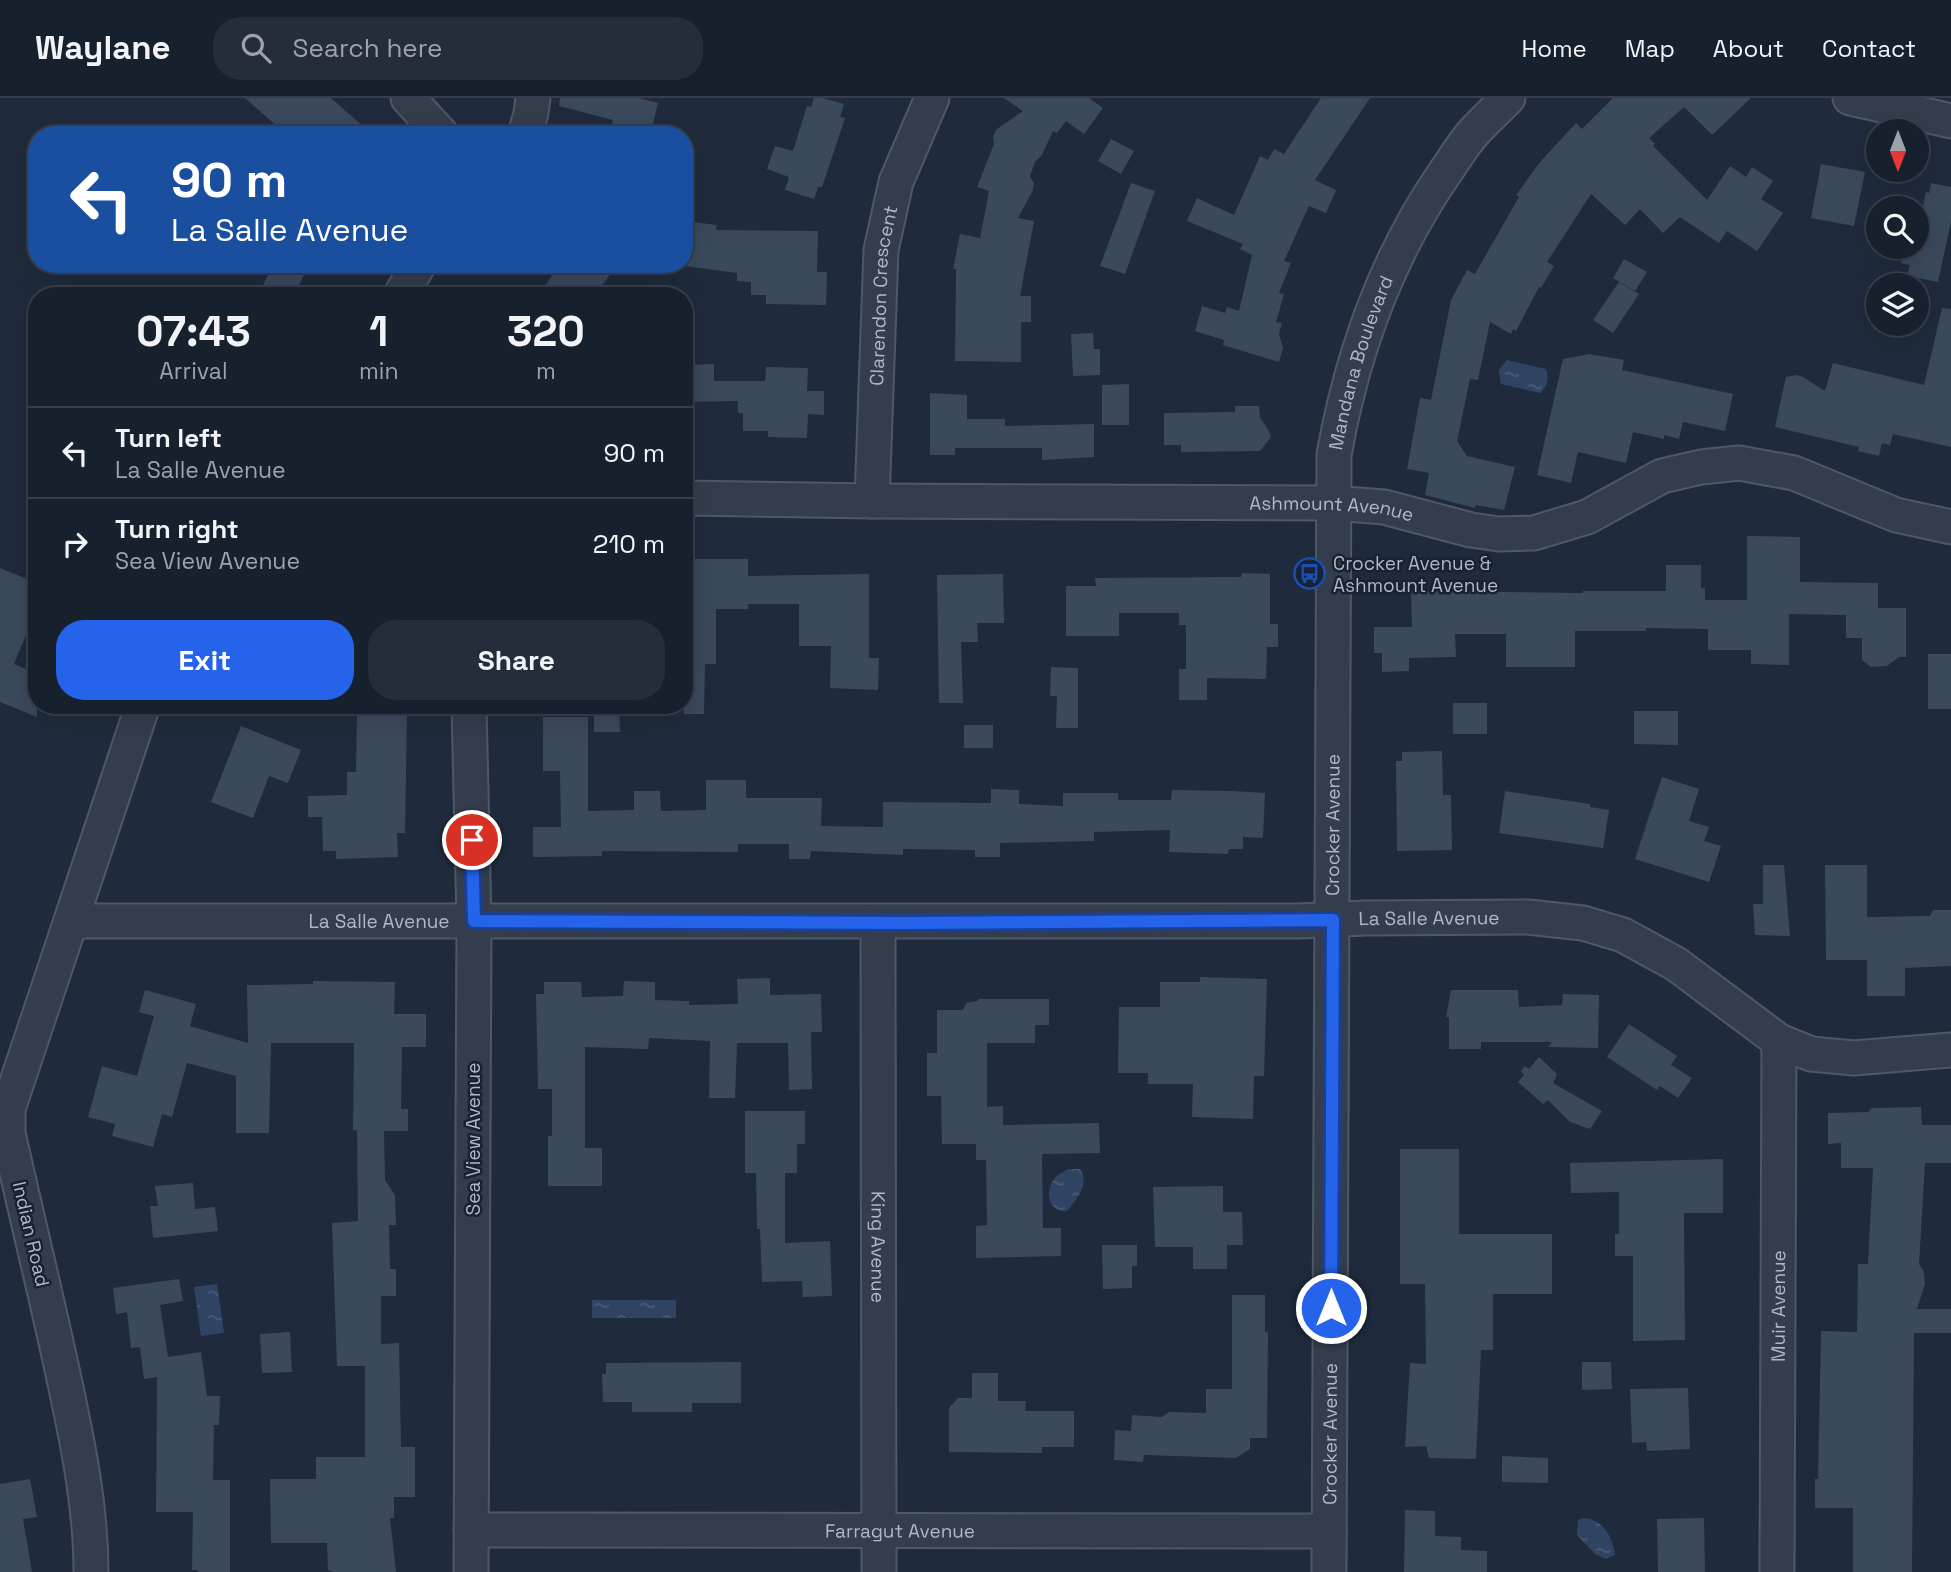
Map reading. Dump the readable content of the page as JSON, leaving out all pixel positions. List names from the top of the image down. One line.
{"streets":{"street":["Clarendon Crescent","Mandana Boulevard","Ashmount Avenue","Crocker Avenue","La Salle Avenue","Sea View Avenue","Indian Road","King Avenue","Muir Avenue","Farragut Avenue"]},"crossings":[["Clarendon Crescent","Ashmount Avenue"],["Mandana Boulevard","Ashmount Avenue"],["Mandana Boulevard","Crocker Avenue"],["Crocker Avenue","La Salle Avenue"],["Crocker Avenue","Farragut Avenue"],["La Salle Avenue","Sea View Avenue"],["La Salle Avenue","Indian Road"],["La Salle Avenue","King Avenue"],["La Salle Avenue","Muir Avenue"],["Sea View Avenue","Farragut Avenue"],["King Avenue","Farragut Avenue"]],"places":{"bus stop":["Crocker Avenue & Ashmount Avenue"]},"north":"bottom","page":{"header":"Waylane","search":"Search here","nav":["Home","Map","About","Contact"],"turn":["90 m","La Salle Avenue"],"eta":["07:43","Arrival","1","min","320","m"],"list":[{"name":"Turn left","note":"La Salle Avenue","value":"90 m"},{"name":"Turn right","note":"Sea View Avenue","value":"210 m"}],"buttons":["Exit","Share"]}}
